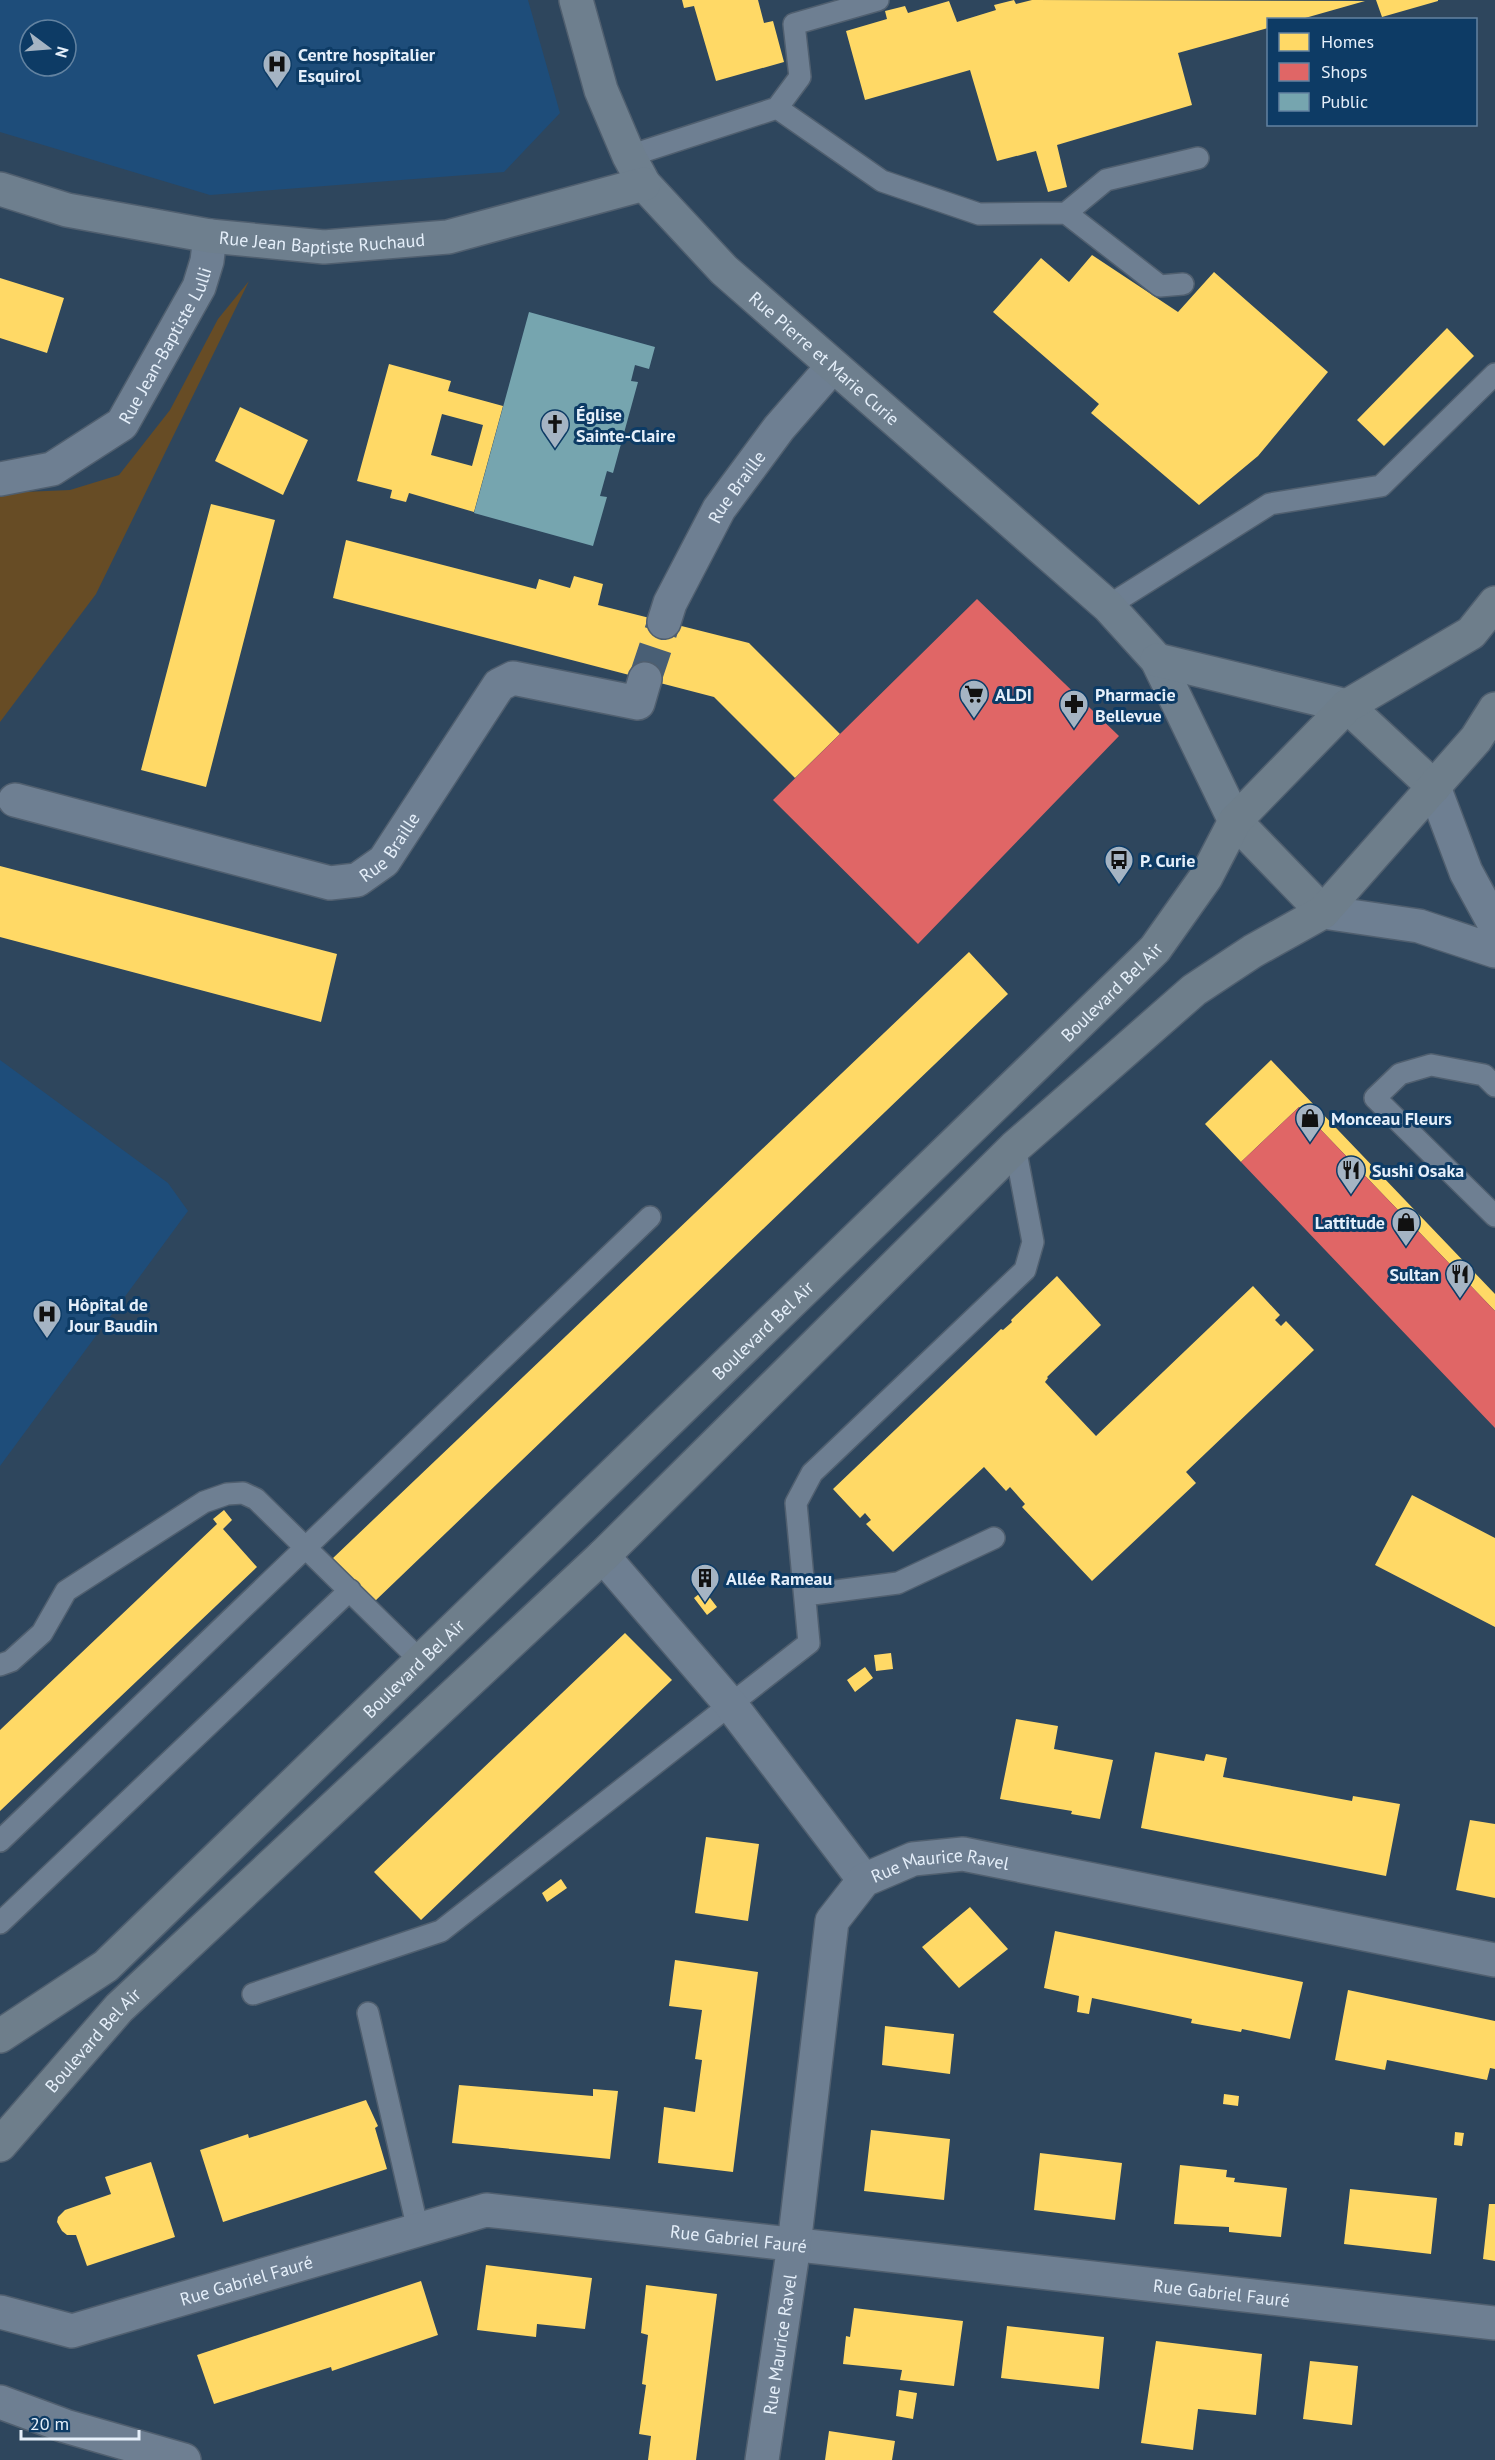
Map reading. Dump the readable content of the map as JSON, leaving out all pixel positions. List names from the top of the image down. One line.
{"streets":{"main road":["Rue Jean Baptiste Ruchaud","Rue Pierre et Marie Curie","Boulevard Bel Air"],"street":["Rue Jean-Baptiste Lulli","Rue Braille","Rue Maurice Ravel","Rue Gabriel Fauré"]},"crossings":[["Rue Jean Baptiste Ruchaud","Rue Jean-Baptiste Lulli"],["Rue Jean Baptiste Ruchaud","Rue Pierre et Marie Curie"],["Rue Pierre et Marie Curie","Rue Braille"],["Rue Pierre et Marie Curie","Boulevard Bel Air"],["Rue Maurice Ravel","Rue Gabriel Fauré"]],"places":{"hospital":["Centre hospitalier Esquirol","Hôpital de Jour Baudin"],"church":["Église Sainte-Claire"],"supermarket":["ALDI"],"pharmacy":["Pharmacie Bellevue"],"bus stop":["P. Curie"],"shop":["Monceau Fleurs","Lattitude"],"restaurant":["Sushi Osaka","Sultan"],"building":["Allée Rameau"]},"legend":["Homes","Shops","Public"],"scale_bar":"20 m","north":"right"}
